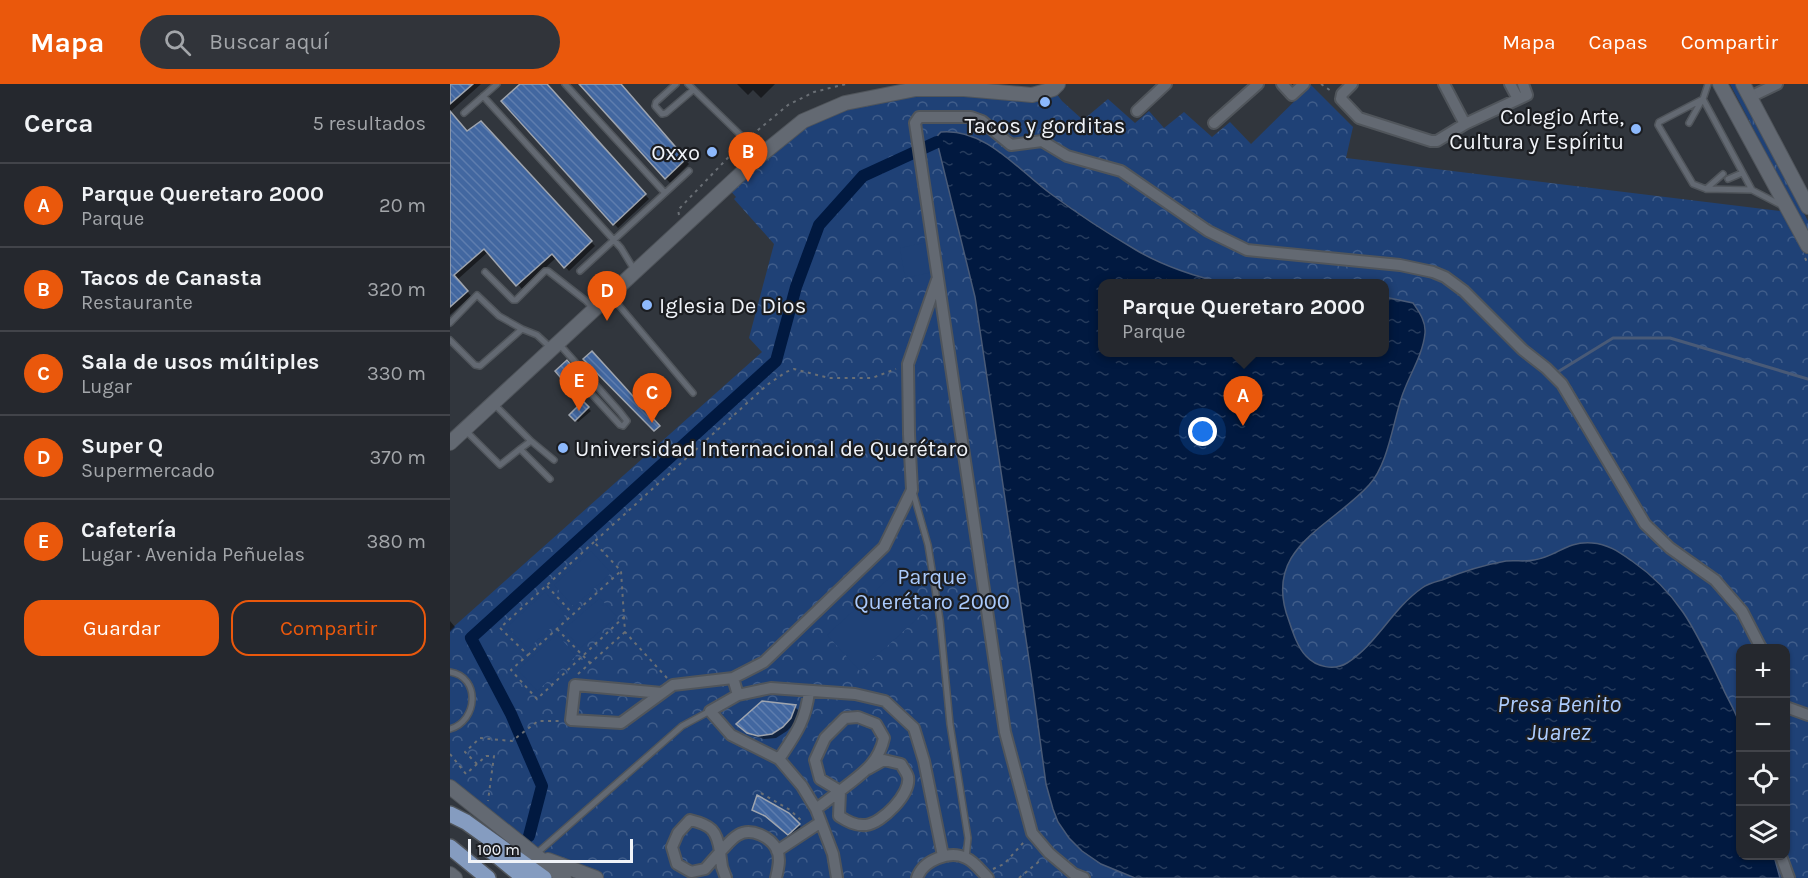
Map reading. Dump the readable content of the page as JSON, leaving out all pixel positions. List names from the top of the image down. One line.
{"water":["Presa Benito Juarez"],"parks":["Parque Querétaro 2000"],"places":["Tacos y gorditas","Colegio Arte, Cultura y Espíritu","Oxxo","Iglesia De Dios","Universidad Internacional de Querétaro"],"scale_bar":"100 m","page":{"header":"Mapa","search":"Buscar aquí","nav":["Mapa","Capas","Compartir"],"heading":["Cerca","5 resultados"],"pins":["B","D","E","C","A"],"list":[{"mark":"A","name":"Parque Queretaro 2000","note":"Parque","value":"20 m"},{"mark":"B","name":"Tacos de Canasta","note":"Restaurante","value":"320 m"},{"mark":"C","name":"Sala de usos múltiples","note":"Lugar","value":"330 m"},{"mark":"D","name":"Super Q","note":"Supermercado","value":"370 m"},{"mark":"E","name":"Cafetería","note":"Lugar · Avenida Peñuelas","value":"380 m"}],"popup":["Parque Queretaro 2000","Parque"],"buttons":["Guardar","Compartir"],"map_buttons":["+","−"],"scale":"100 m"}}
